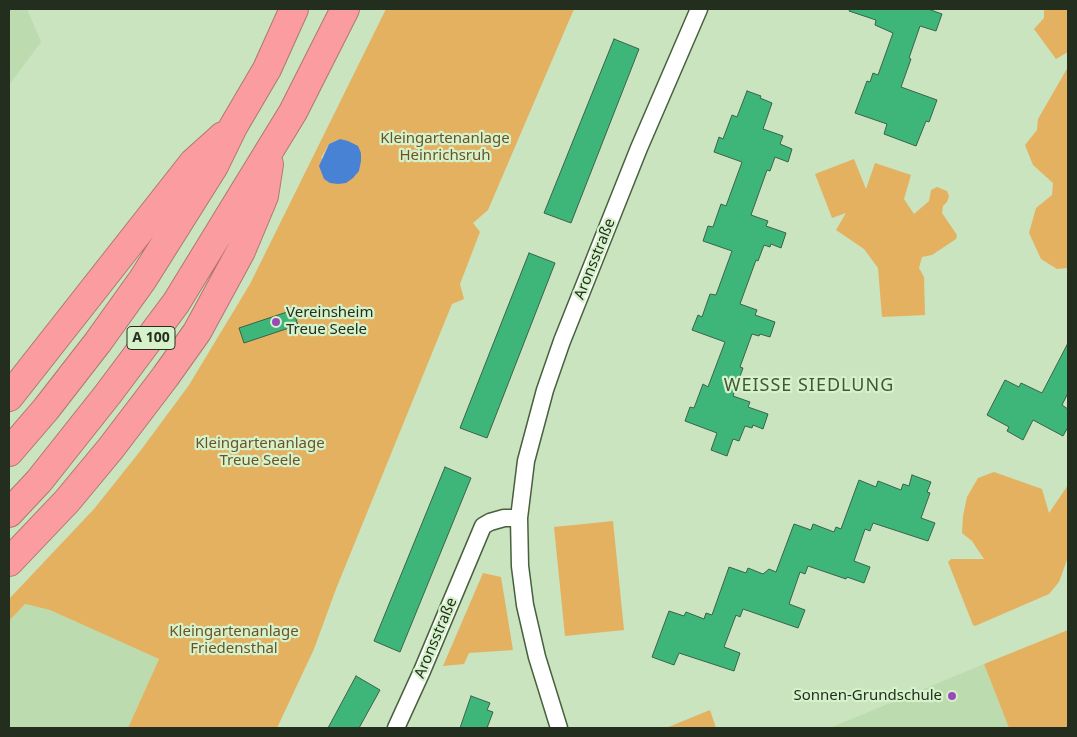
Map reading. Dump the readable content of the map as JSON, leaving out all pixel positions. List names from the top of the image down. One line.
{"streets":{"highway":["A 100"],"street":["Aronsstraße"]},"districts":["WEISSE SIEDLUNG"],"parks":["Kleingartenanlage Heinrichsruh","Kleingartenanlage Treue Seele","Kleingartenanlage Friedensthal"],"places":["Vereinsheim Treue Seele","Sonnen-Grundschule"]}
